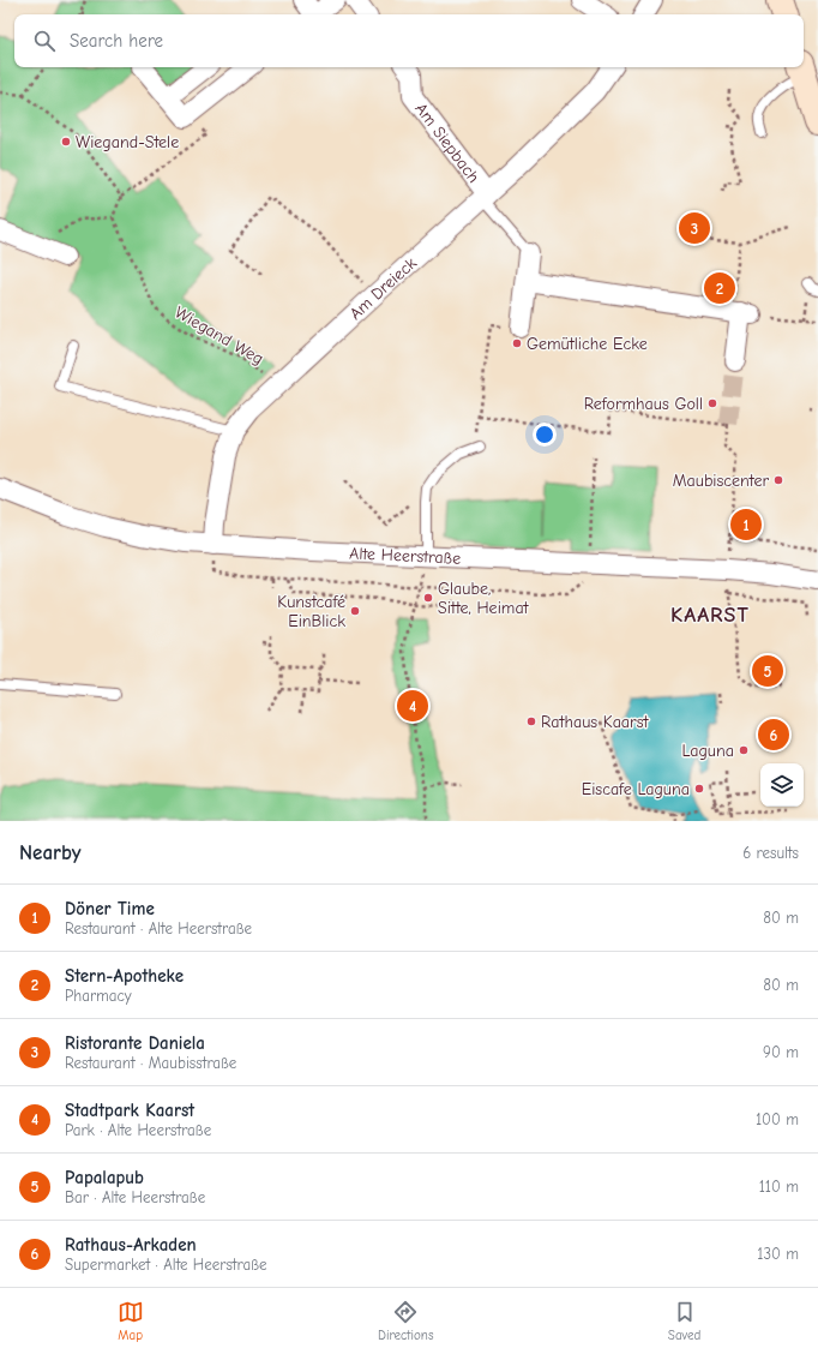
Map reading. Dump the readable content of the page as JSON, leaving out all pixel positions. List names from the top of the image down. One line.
{"streets":{"street":["Am Siepbach","Am Dreieck","Alte Heerstraße"],"path":["Wiegand Weg"]},"crossings":[["Am Siepbach","Am Dreieck"],["Am Dreieck","Wiegand Weg"],["Am Dreieck","Alte Heerstraße"]],"districts":["KAARST"],"places":["Wiegand-Stele","Gemütliche Ecke","Reformhaus Goll","Maubiscenter","Glaube, Sitte, Heimat","Kunstcafé EinBlick","Rathaus Kaarst","Laguna","Eiscafe Laguna"],"page":{"search":"Search here","pins":["3","2","1","5","4","6"],"heading":["Nearby","6 results"],"list":[{"mark":"1","name":"Döner Time","note":"Restaurant · Alte Heerstraße","value":"80 m"},{"mark":"2","name":"Stern-Apotheke","note":"Pharmacy","value":"80 m"},{"mark":"3","name":"Ristorante Daniela","note":"Restaurant · Maubisstraße","value":"90 m"},{"mark":"4","name":"Stadtpark Kaarst","note":"Park · Alte Heerstraße","value":"100 m"},{"mark":"5","name":"Papalapub","note":"Bar · Alte Heerstraße","value":"110 m"},{"mark":"6","name":"Rathaus-Arkaden","note":"Supermarket · Alte Heerstraße","value":"130 m"}],"nav":["Map","Directions","Saved"]}}
